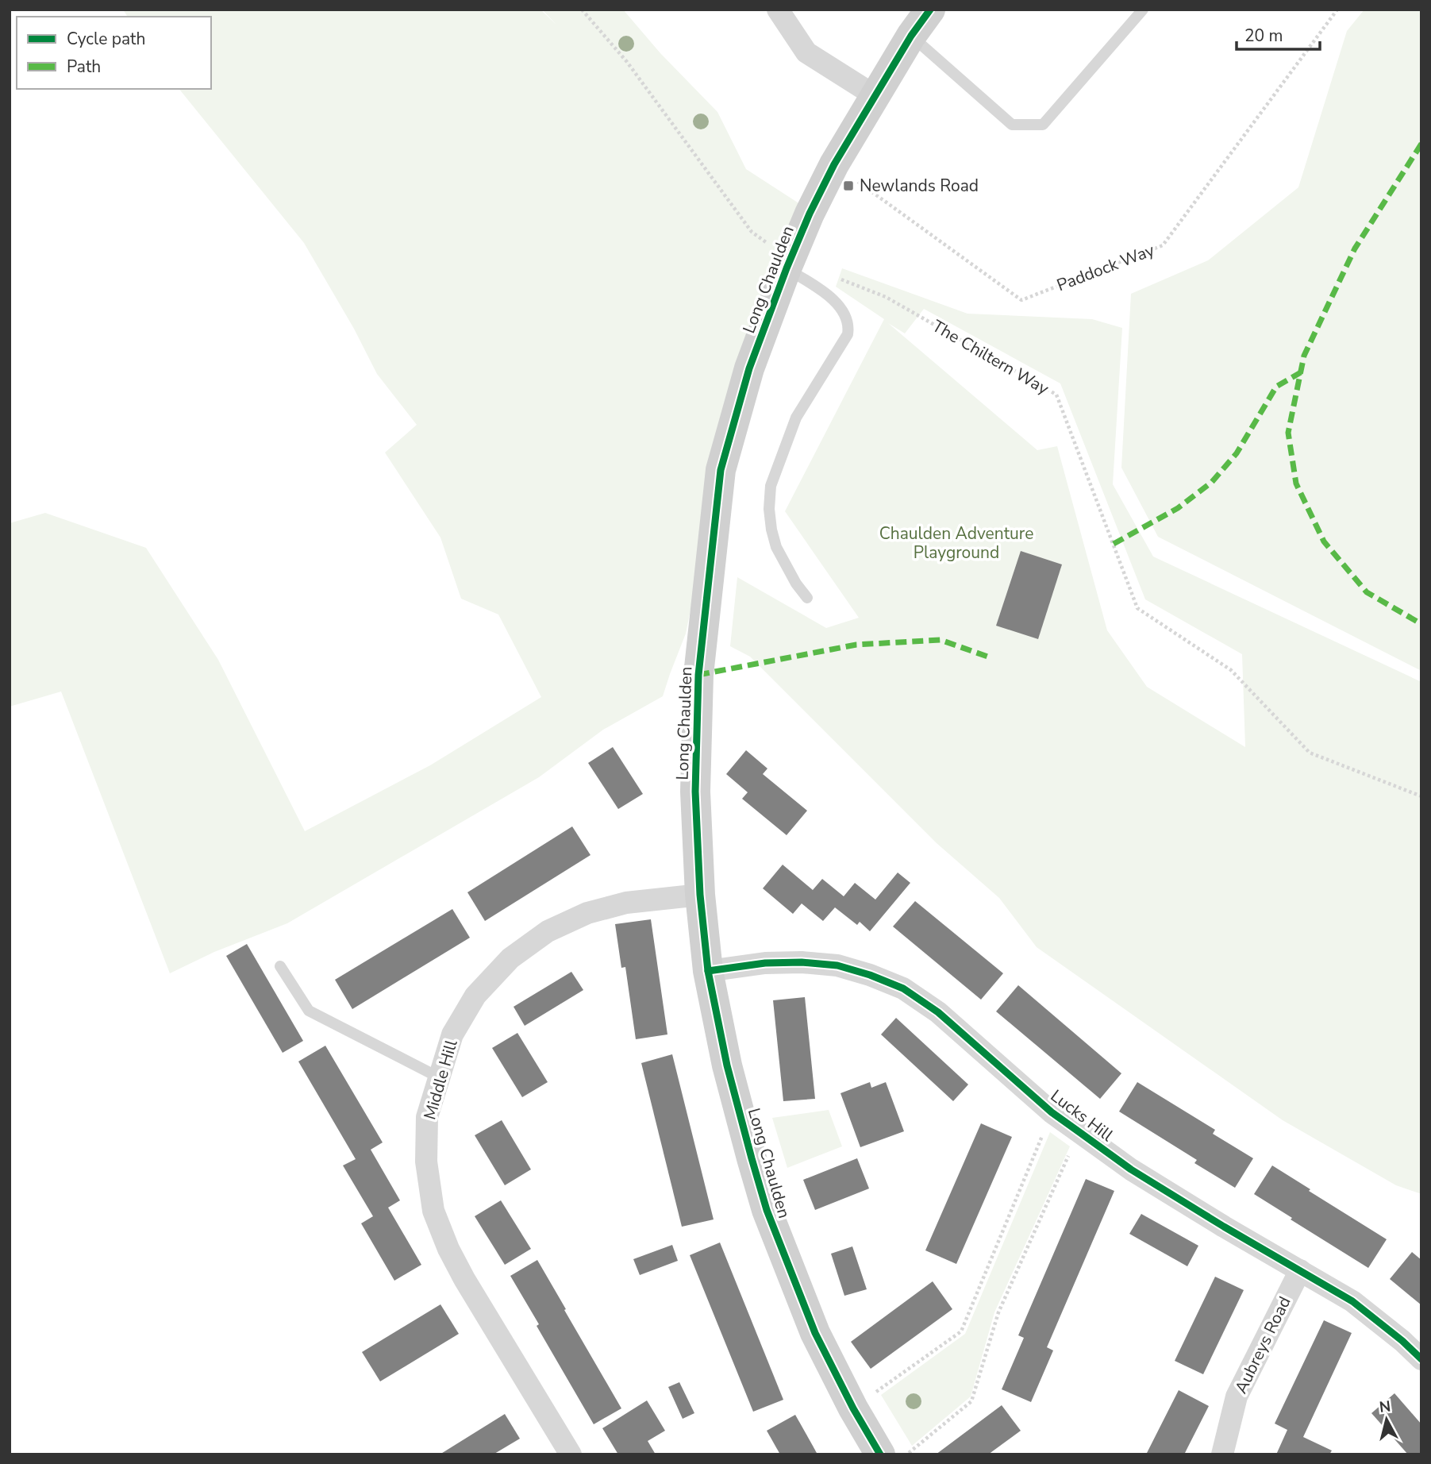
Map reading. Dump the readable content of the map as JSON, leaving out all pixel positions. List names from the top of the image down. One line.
{"streets":{"street":["Long Chaulden","Middle Hill","Lucks Hill","Aubreys Road"],"path":["Paddock Way","The Chiltern Way"]},"crossings":[["Paddock Way","Long Chaulden"],["Long Chaulden","Middle Hill"],["Long Chaulden","Lucks Hill"],["Lucks Hill","Aubreys Road"]],"parks":["Chaulden Adventure Playground"],"places":{"transit":["Newlands Road"]},"legend":["Cycle path","Path"],"scale_bar":"20 m","north":"top"}
